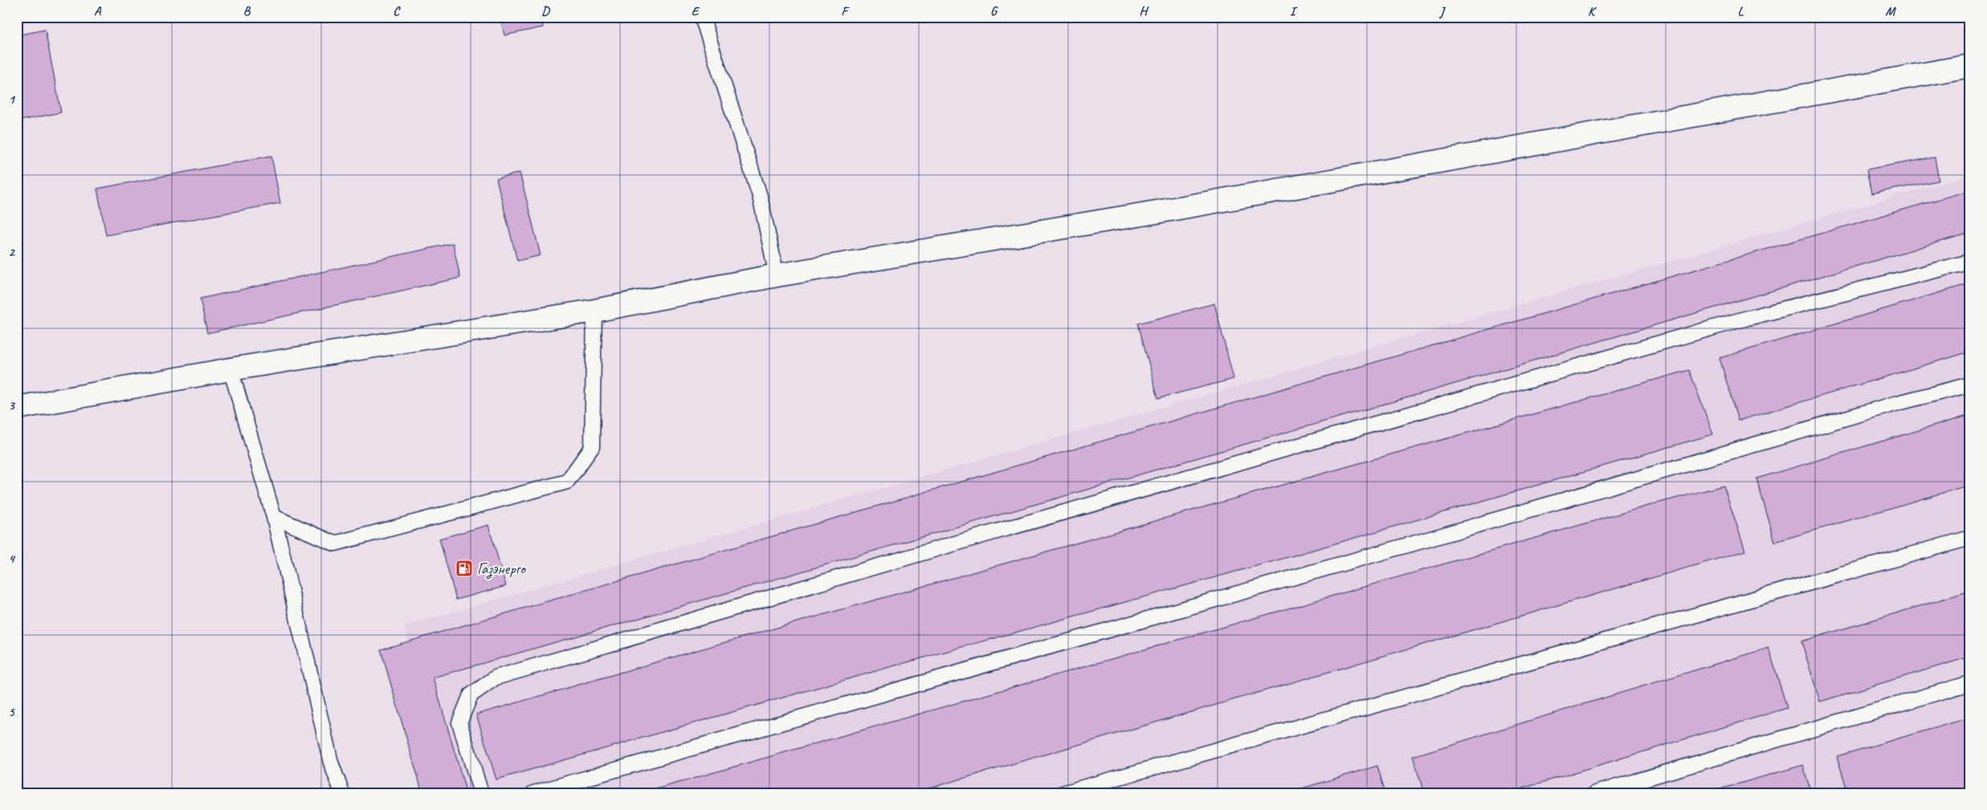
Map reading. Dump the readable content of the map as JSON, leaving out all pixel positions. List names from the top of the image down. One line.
{"places":{"fuel station":["Газэнерго"]},"grid":{"columns":["A","B","C","D","E","F","G","H","I","J","K","L","M"],"rows":["1","2","3","4","5"]}}
